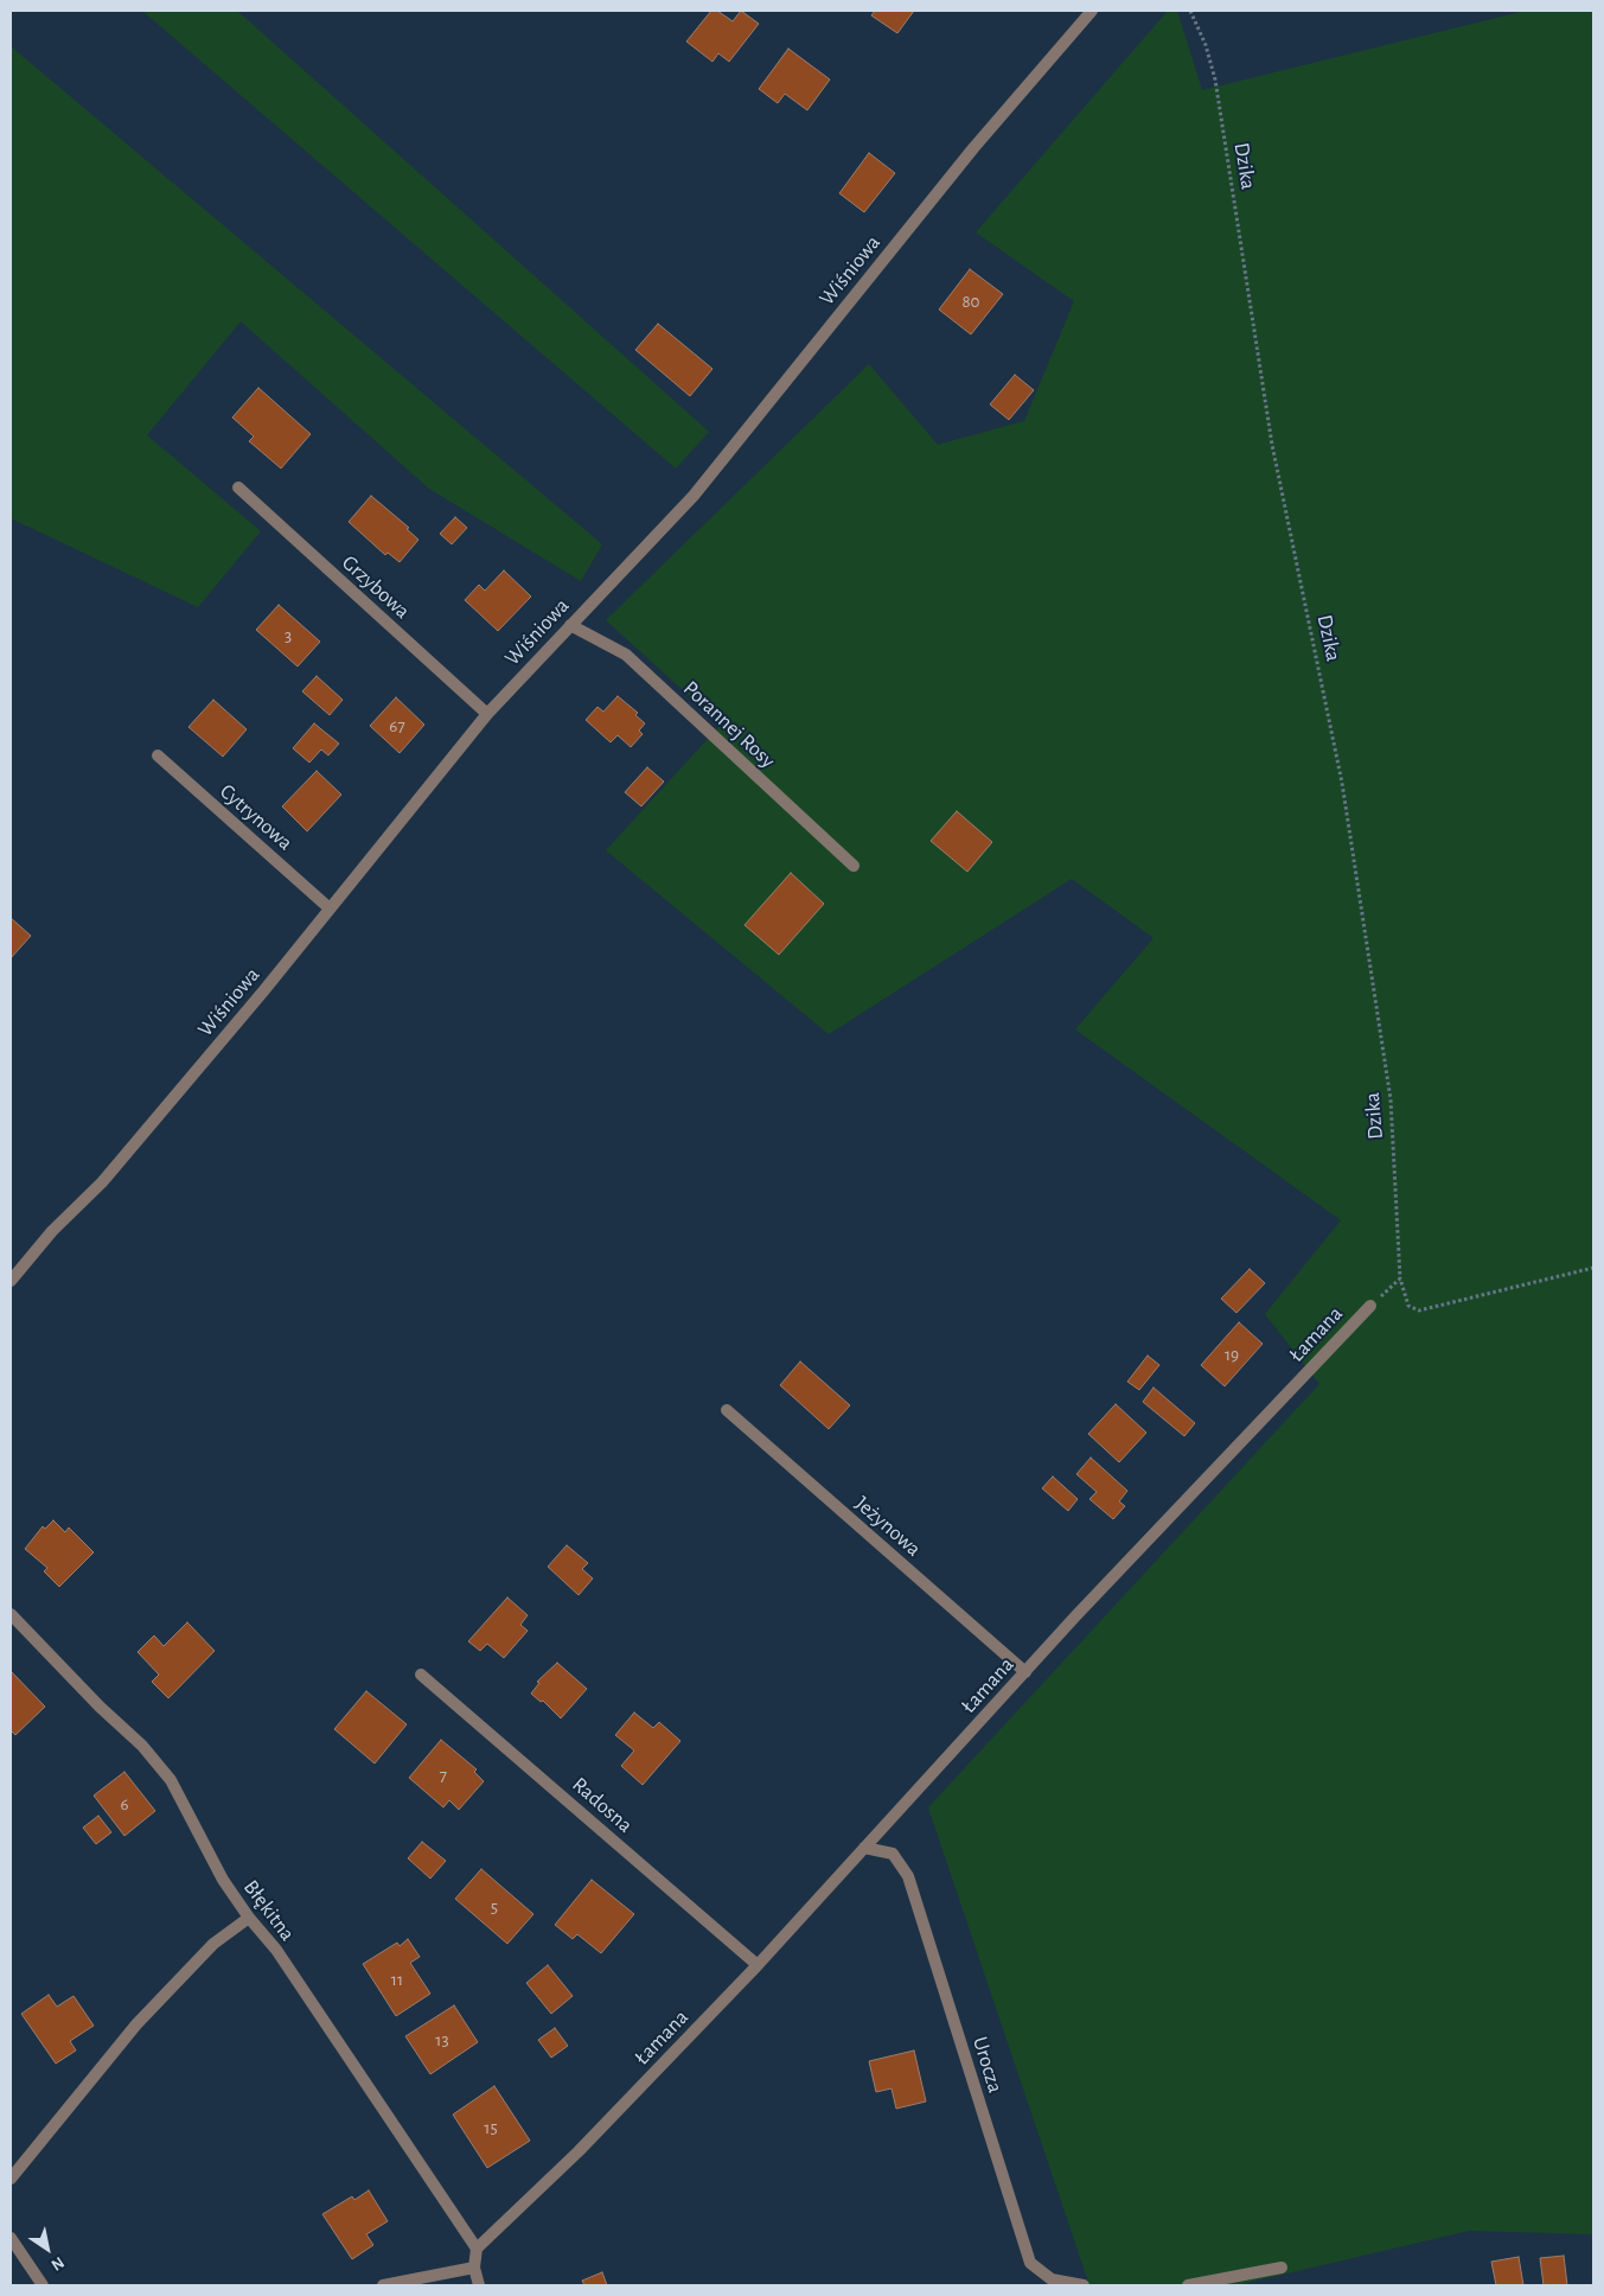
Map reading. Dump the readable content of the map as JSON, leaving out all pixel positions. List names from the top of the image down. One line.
{"streets":{"street":["Wiśniowa","Grzybowa","Porannej Rosy","Cytrynowa","Łamana","Jeżynowa","Radosna","Błękitna","Urocza"],"path":["Dzika"]},"crossings":[["Dzika","Łamana"],["Wiśniowa","Grzybowa"],["Wiśniowa","Porannej Rosy"],["Wiśniowa","Cytrynowa"],["Łamana","Jeżynowa"],["Łamana","Radosna"],["Łamana","Błękitna"],["Łamana","Urocza"]],"house_numbers":["80","3","67","19","7","6","5","11","13","15"],"north":"bottom right"}
